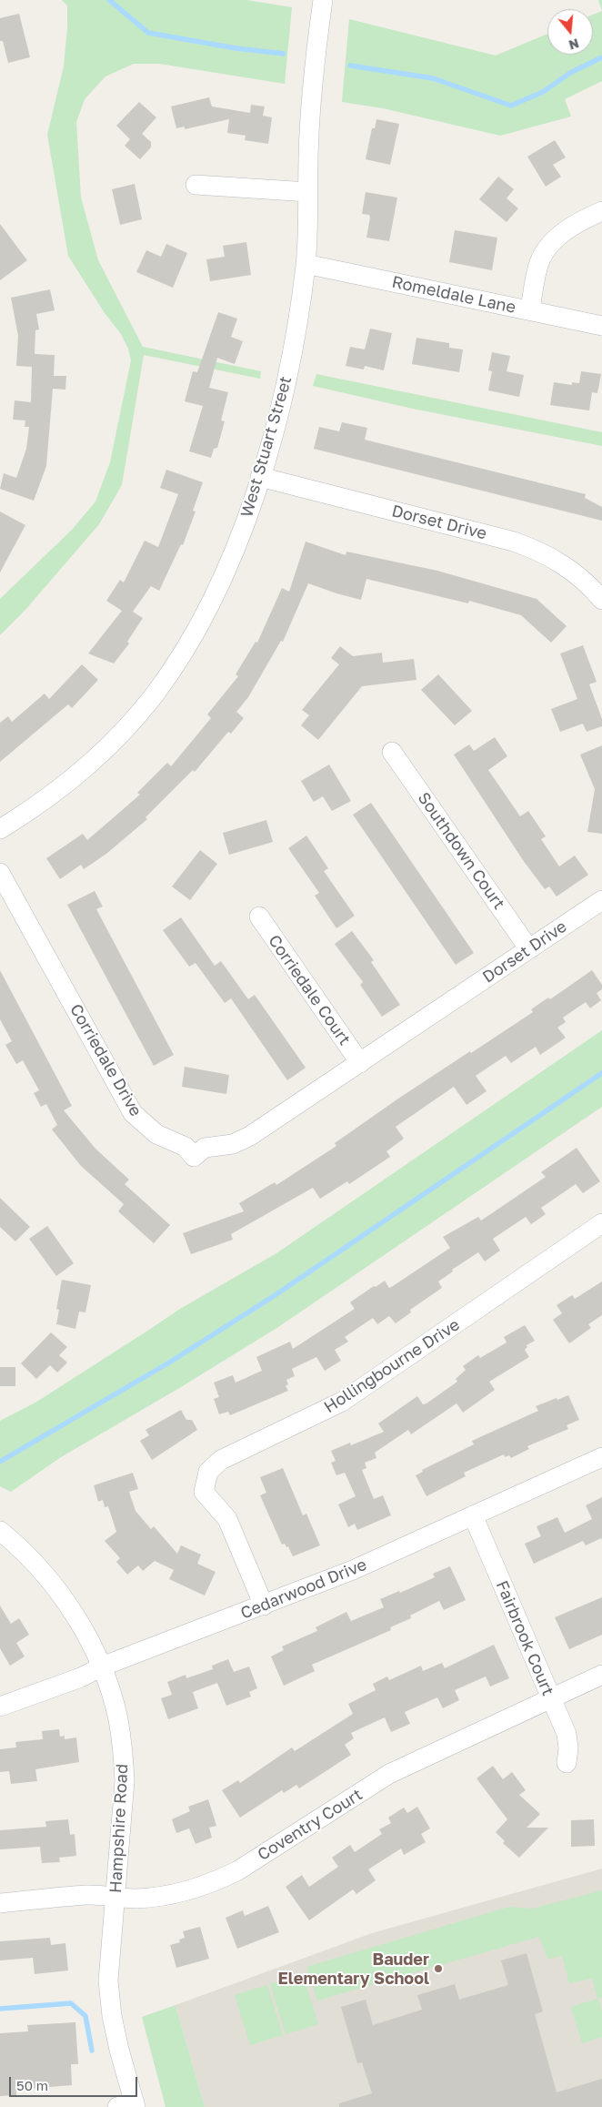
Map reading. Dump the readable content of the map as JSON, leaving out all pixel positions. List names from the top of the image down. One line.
{"streets":{"street":["Romeldale Lane","West Stuart Street","Dorset Drive","Southdown Court","Corriedale Court","Corriedale Drive","Hollingbourne Drive","Cedarwood Drive","Fairbrook Court","Coventry Court","Hampshire Road"]},"crossings":[["Romeldale Lane","West Stuart Street"],["West Stuart Street","Dorset Drive"],["Dorset Drive","Southdown Court"],["Dorset Drive","Corriedale Drive"],["Corriedale Court","Corriedale Drive"],["Hollingbourne Drive","Cedarwood Drive"],["Cedarwood Drive","Fairbrook Court"],["Cedarwood Drive","Hampshire Road"],["Fairbrook Court","Coventry Court"],["Coventry Court","Hampshire Road"]],"places":["Bauder Elementary School"],"scale_bar":"50 m","north":"bottom"}
